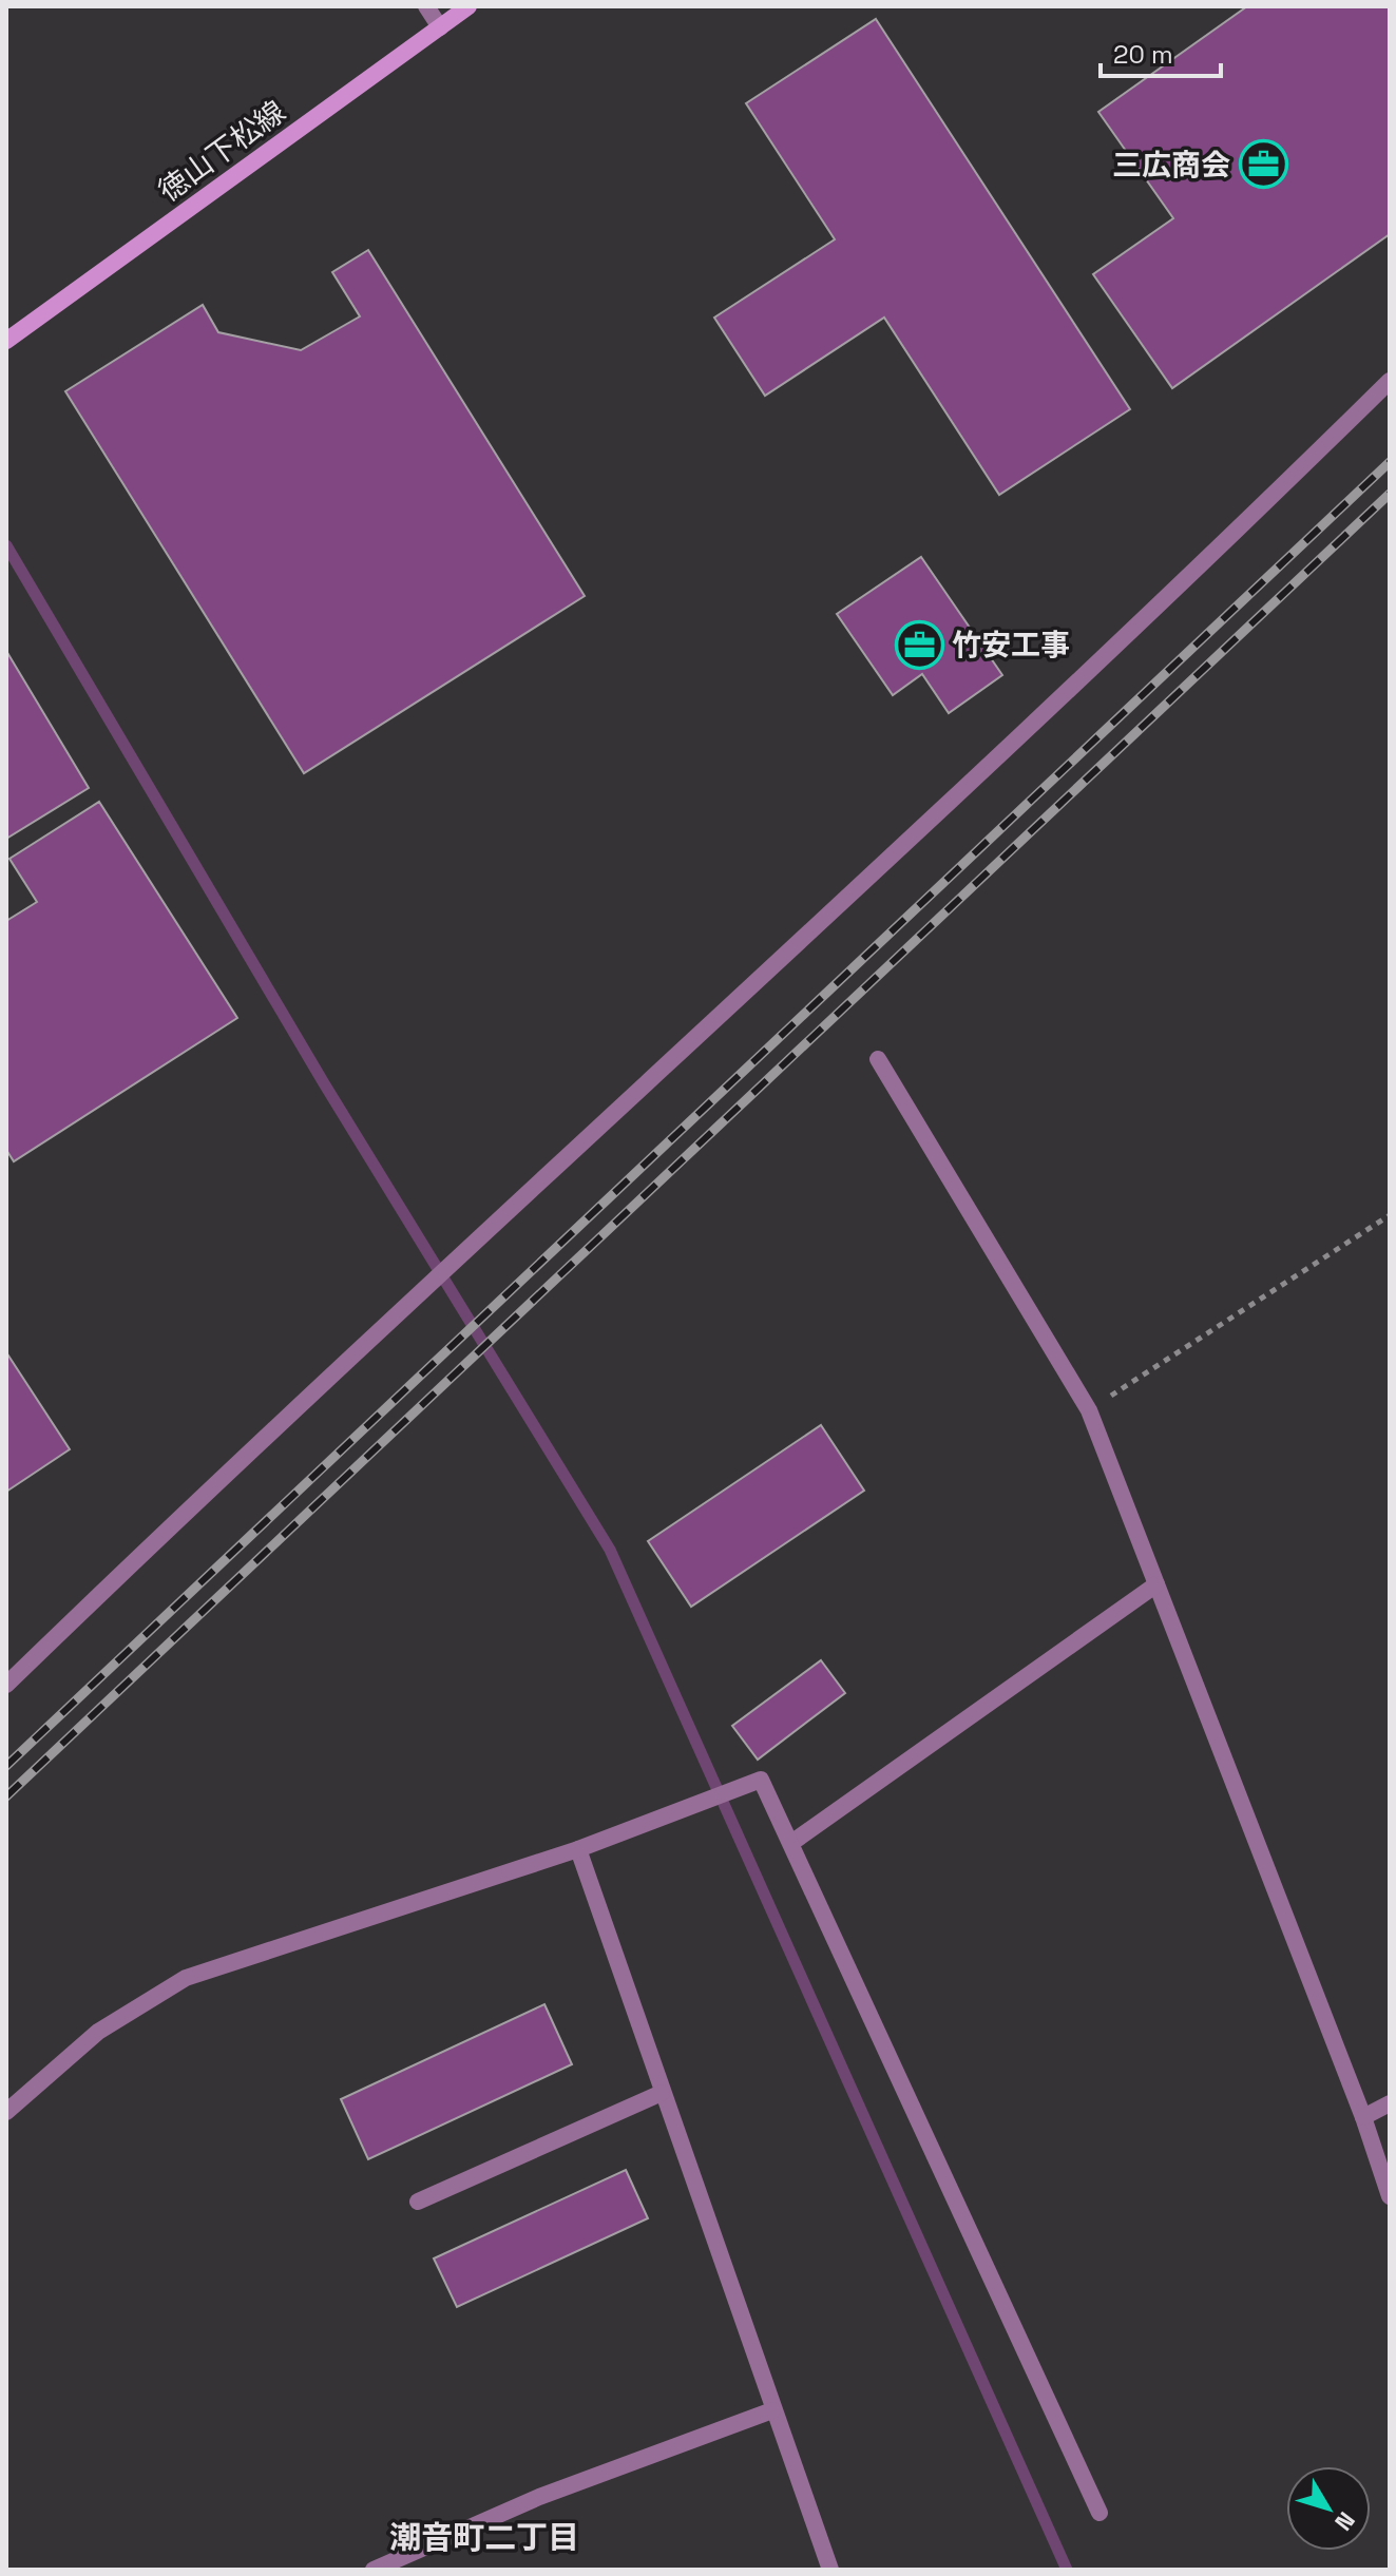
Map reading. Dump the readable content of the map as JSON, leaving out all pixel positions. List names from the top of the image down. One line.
{"streets":{"main road":["徳山下松線"]},"districts":["潮音町二丁目"],"places":{"office":["三広商会","竹安工事"]},"scale_bar":"20 m","north":"bottom right"}
